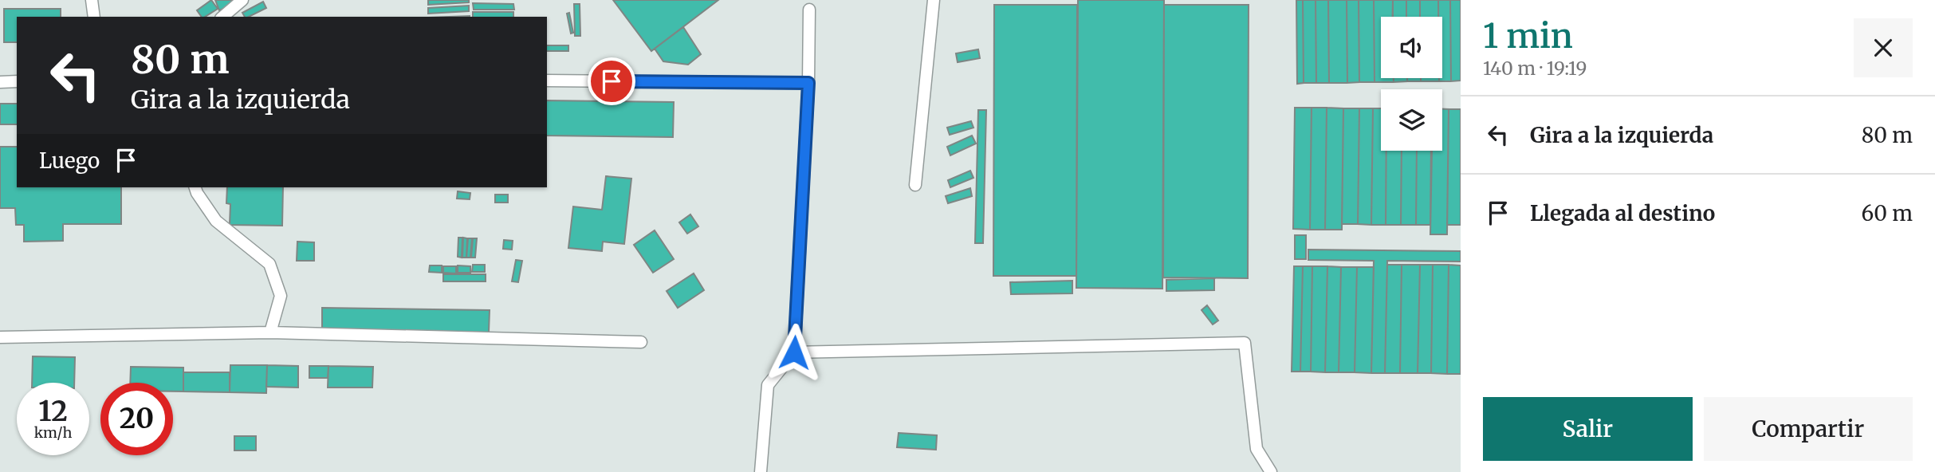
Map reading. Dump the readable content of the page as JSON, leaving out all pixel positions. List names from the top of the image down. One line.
{"page":{"heading":["1 min","140 m · 19:19"],"turn":["80 m","Gira a la izquierda"],"list":[{"name":"Gira a la izquierda","value":"80 m"},{"name":"Llegada al destino","value":"60 m"}],"then":"Luego","speed":"12 km/h","limit":"20","buttons":["Salir","Compartir"]}}
